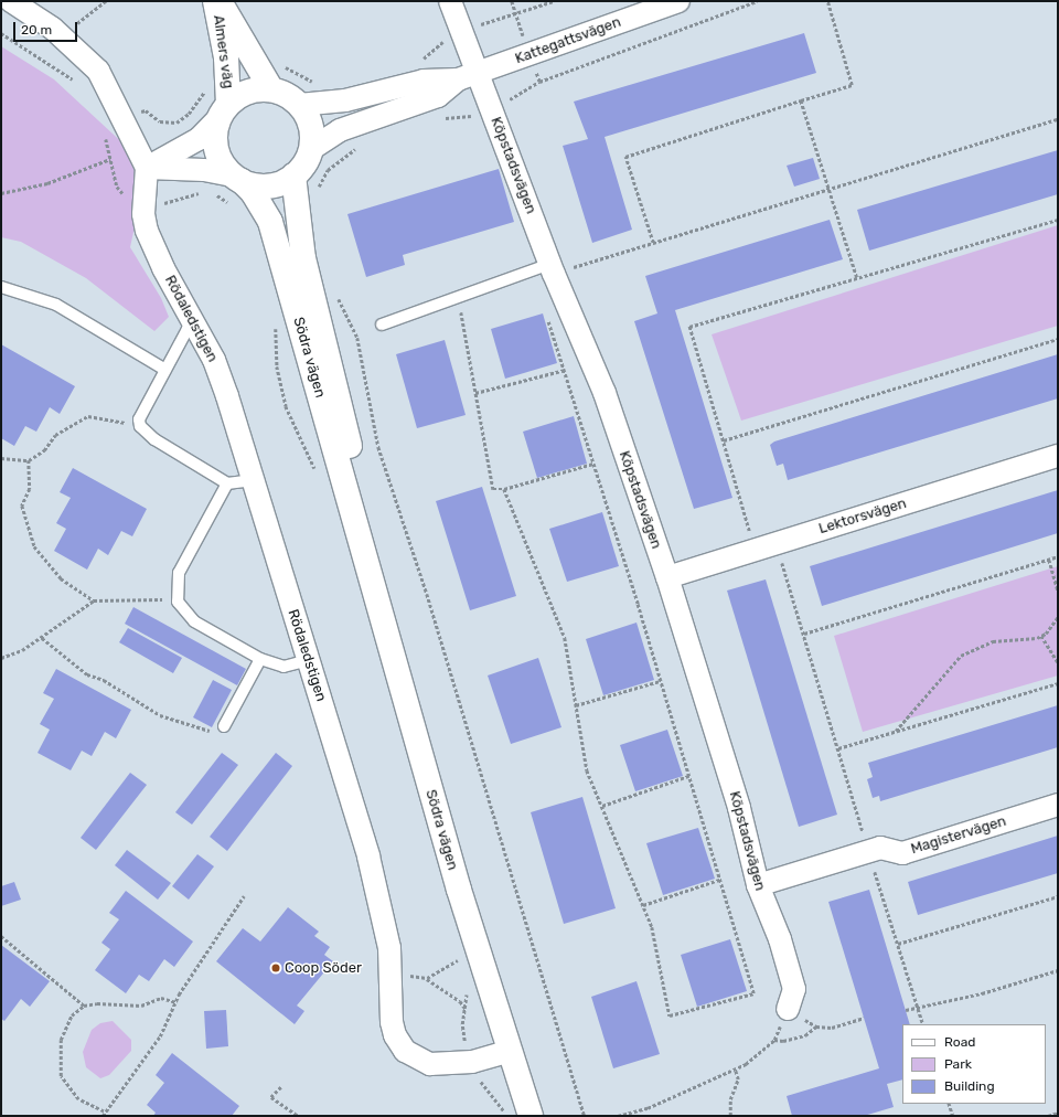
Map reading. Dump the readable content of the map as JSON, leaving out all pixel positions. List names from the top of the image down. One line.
{"streets":{"street":["Kattegattsvägen","Almers väg","Köpstadsvägen","Rödaledstigen","Södra vägen","Lektorsvägen","Magistervägen"]},"crossings":[["Kattegattsvägen","Almers väg"],["Kattegattsvägen","Köpstadsvägen"],["Kattegattsvägen","Södra vägen"],["Almers väg","Södra vägen"],["Köpstadsvägen","Lektorsvägen"],["Köpstadsvägen","Magistervägen"],["Rödaledstigen","Södra vägen"]],"places":["Coop Söder"],"legend":["Road","Park","Building"],"scale_bar":"20 m"}
